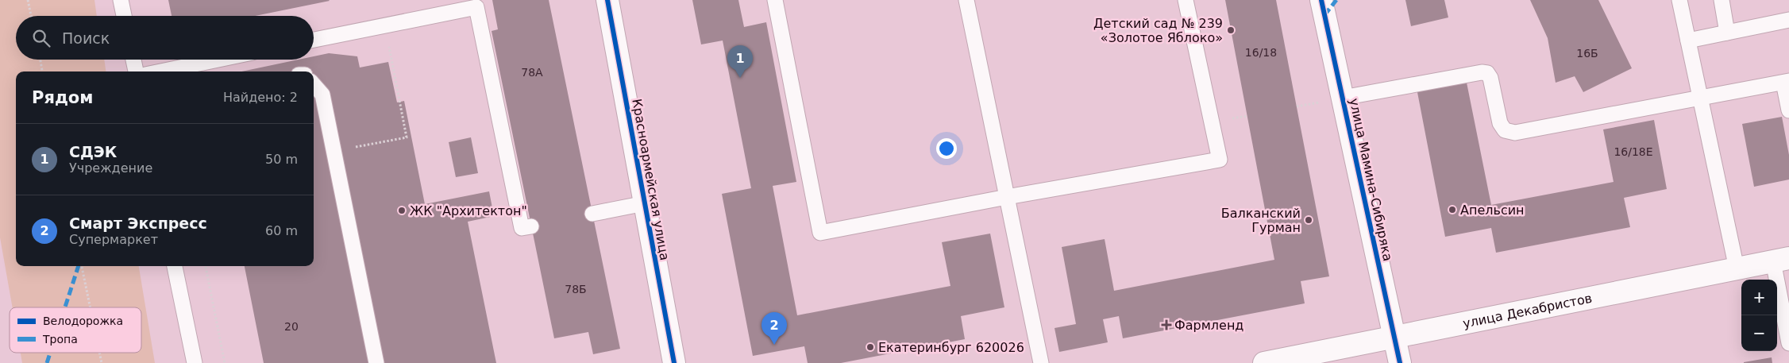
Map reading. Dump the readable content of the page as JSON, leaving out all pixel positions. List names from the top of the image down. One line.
{"streets":{"street":["Красноармейская улица","улица Мамина-Сибиряка","улица Декабристов"]},"crossings":[["улица Мамина-Сибиряка","улица Декабристов"]],"places":{"other":["Детский сад № 239 «Золотое Яблоко»","Апельсин","ЖК \"Архитектон\"","Балканский Гурман","Екатеринбург 620026"],"health":["Фармленд"]},"house_numbers":["16/18","16Б","78А","16/18Е","78Б","20"],"legend":["Велодорожка","Тропа"],"page":{"search":"Поиск","pins":["1","2"],"heading":["Рядом","Найдено: 2"],"list":[{"mark":"1","name":"СДЭК","note":"Учреждение","value":"50 m"},{"mark":"2","name":"Смарт Экспресс","note":"Супермаркет","value":"60 m"}],"map_buttons":["+","−"]}}
